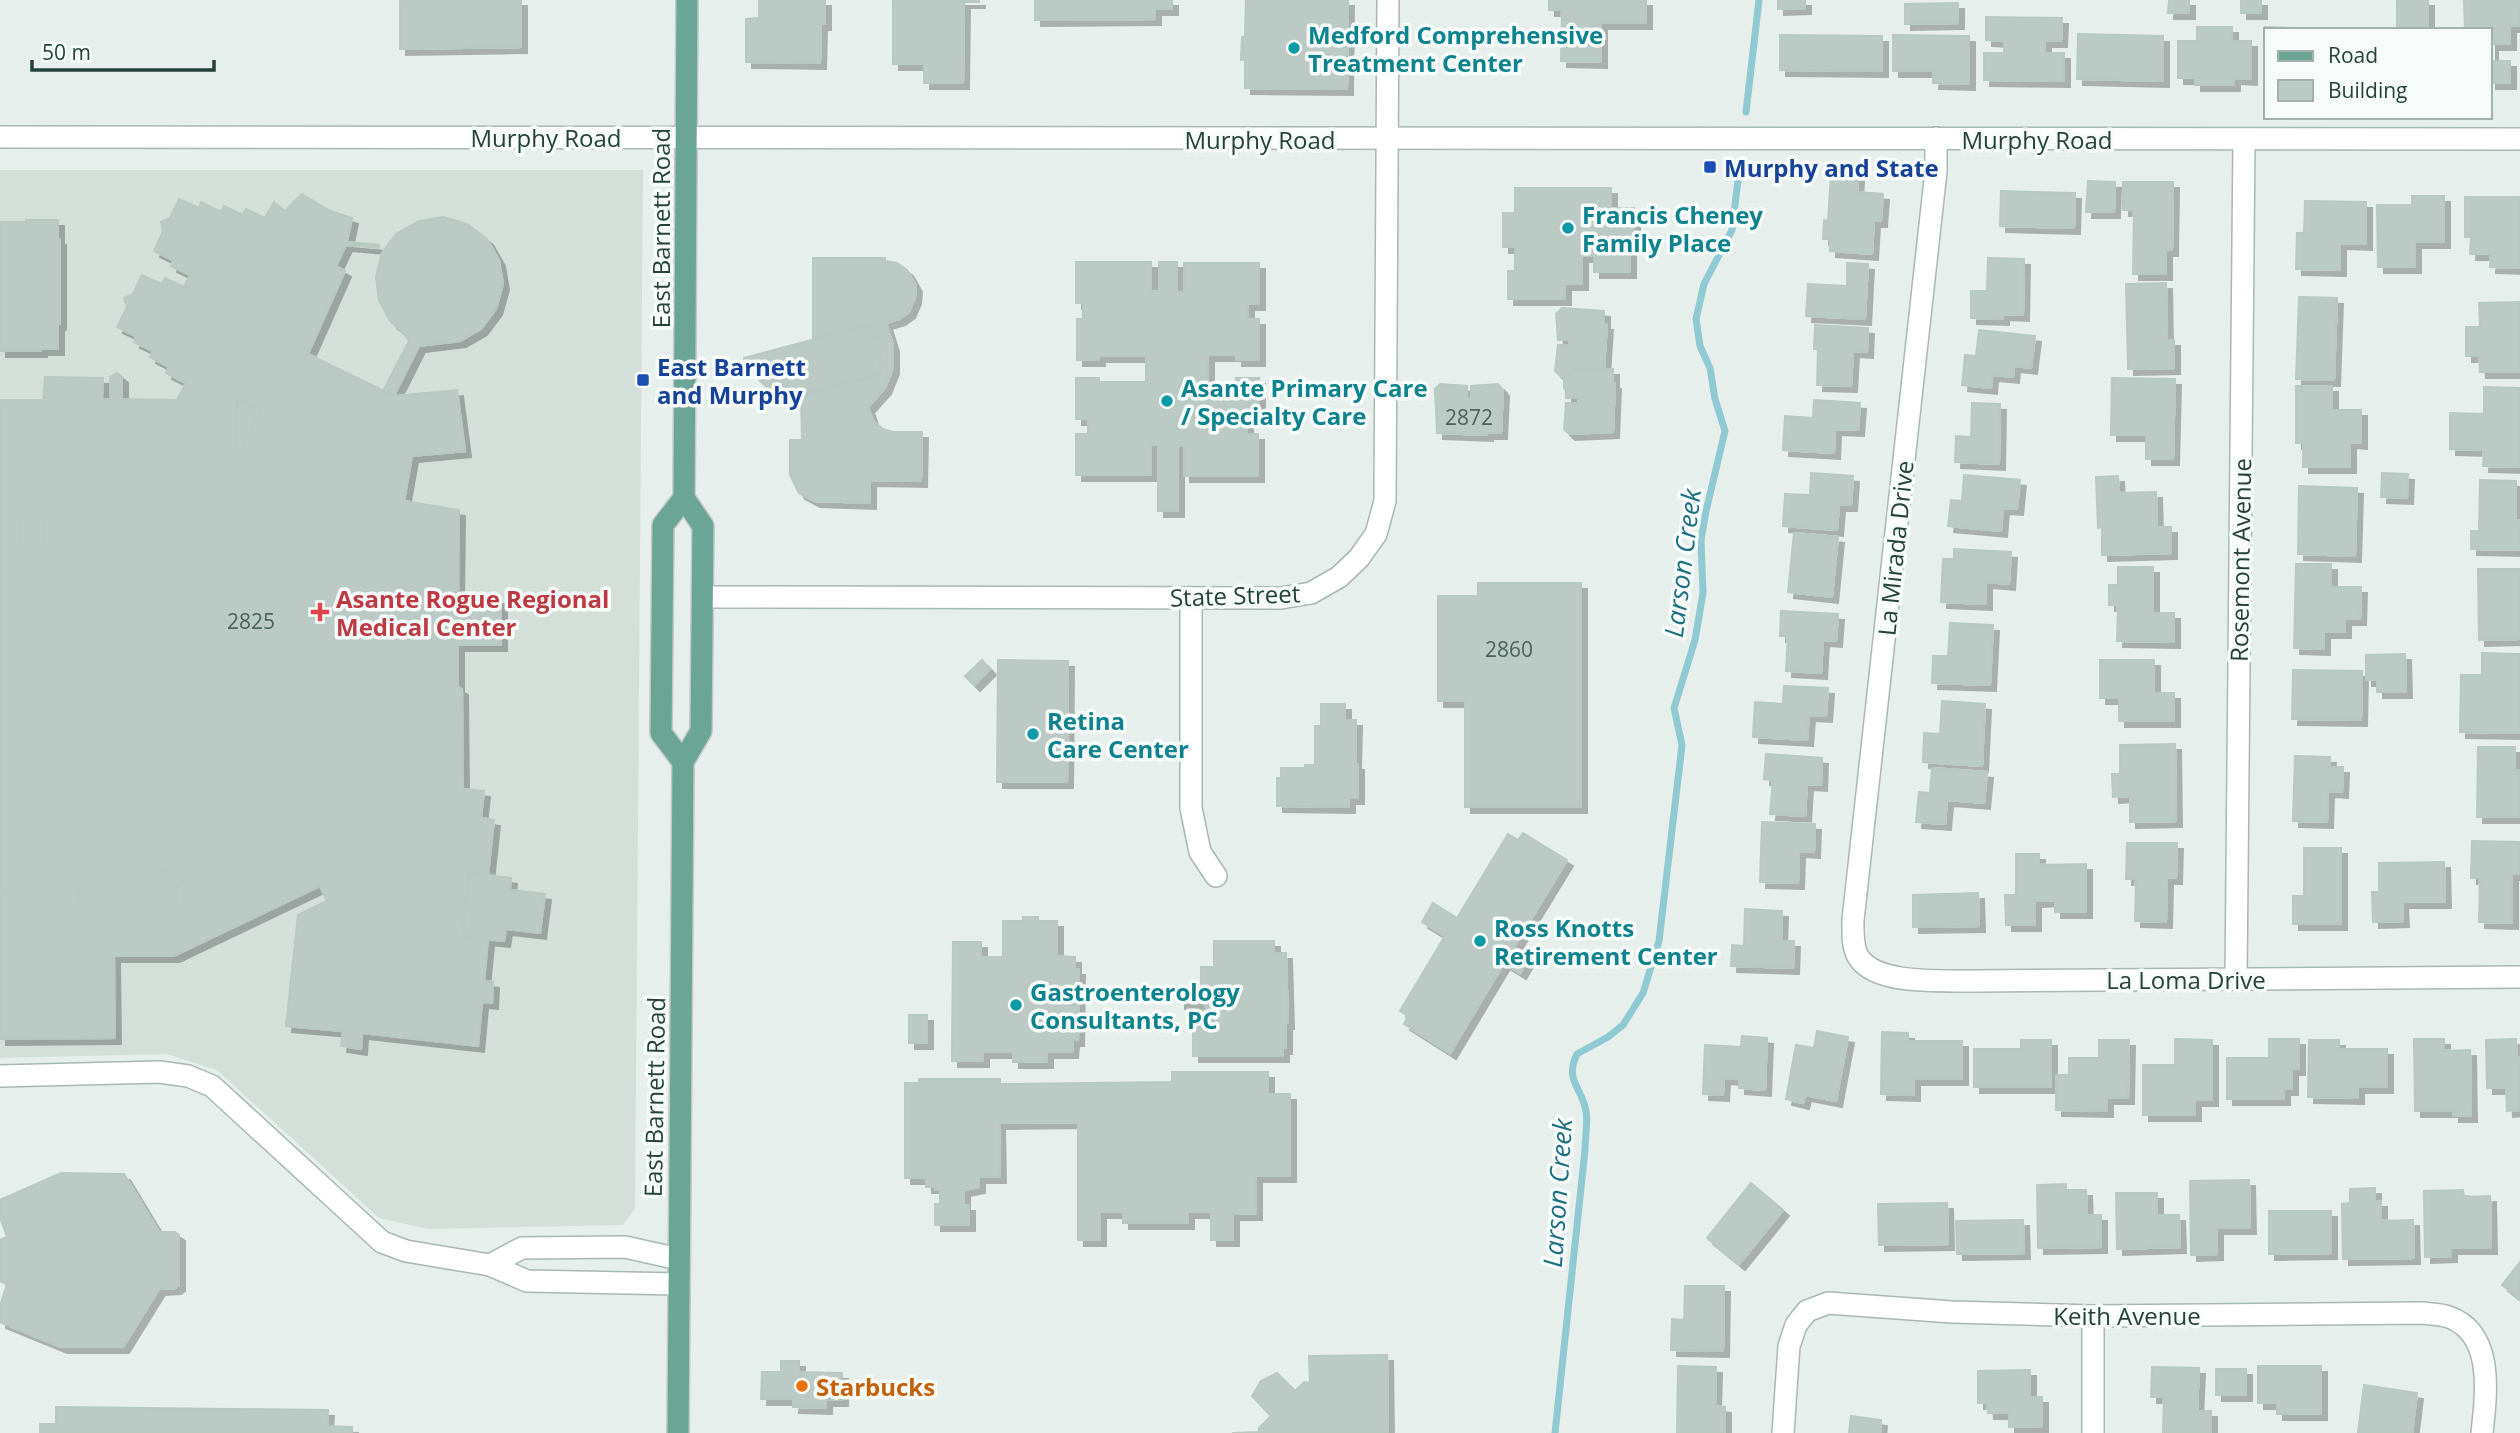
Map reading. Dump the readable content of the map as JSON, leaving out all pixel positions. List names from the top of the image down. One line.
{"streets":{"main road":["East Barnett Road"],"street":["Murphy Road","La Mirada Drive","Rosemont Avenue","State Street","La Loma Drive","Keith Avenue"]},"crossings":[["Murphy Road","East Barnett Road"],["Murphy Road","La Mirada Drive"],["Murphy Road","Rosemont Avenue"],["Murphy Road","State Street"],["East Barnett Road","State Street"],["La Mirada Drive","La Loma Drive"],["Rosemont Avenue","La Loma Drive"]],"water":["Larson Creek"],"places":{"other":["Medford Comprehensive Treatment Center","Francis Cheney Family Place","Asante Primary Care / Specialty Care","Retina Care Center","Ross Knotts Retirement Center","Gastroenterology Consultants, PC","Starbucks"],"transit":["Murphy and State","East Barnett and Murphy"],"health":["Asante Rogue Regional Medical Center"]},"house_numbers":["2872","2825","2860"],"legend":["Road","Building"],"scale_bar":"50 m"}
